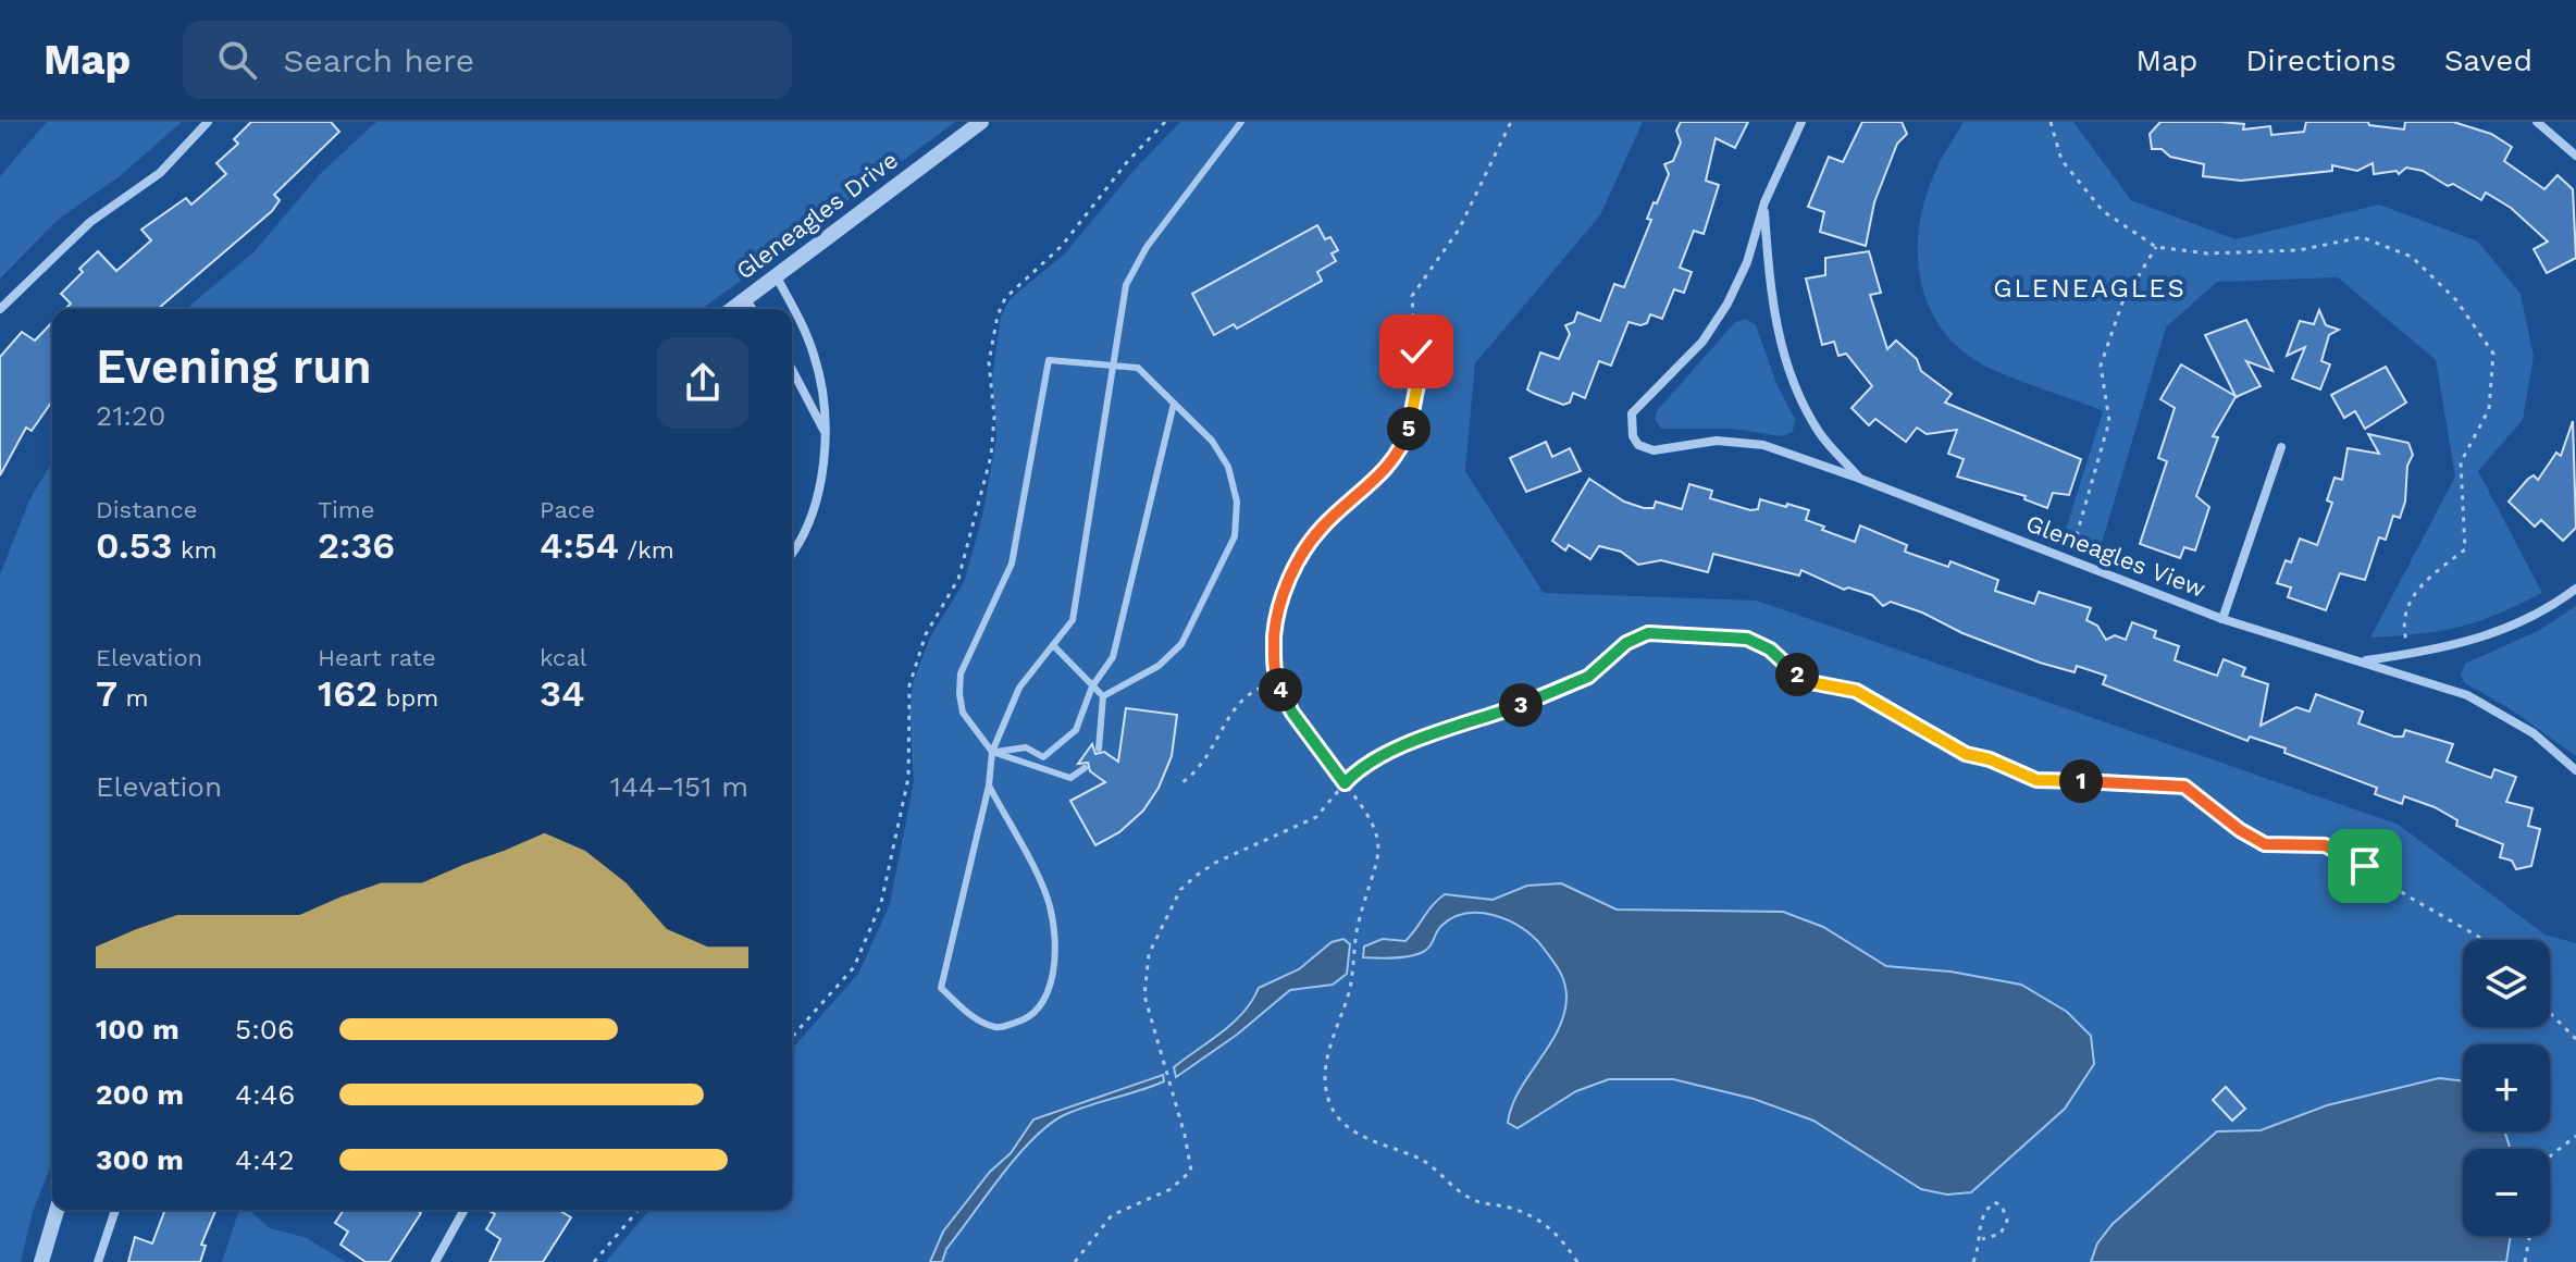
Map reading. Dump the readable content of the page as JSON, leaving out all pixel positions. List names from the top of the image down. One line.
{"streets":{"street":["Gleneagles Drive","Gleneagles View"]},"districts":["GLENEAGLES"],"page":{"header":"Map","search":"Search here","nav":["Map","Directions","Saved"],"heading":["Evening run","21:20"],"pins":["5","2","4","3","1"],"stats":[["Distance","0.53 km"],["Time","2:36"],["Pace","4:54 /km"],["Elevation","7 m"],["Heart rate","162 bpm"],["kcal","34"]],"chart":["Elevation","144–151 m"],"map_buttons":["+","−"],"list":[{"name":"100 m","note":"5:06"},{"name":"200 m","note":"4:46"},{"name":"300 m","note":"4:42"}]}}
